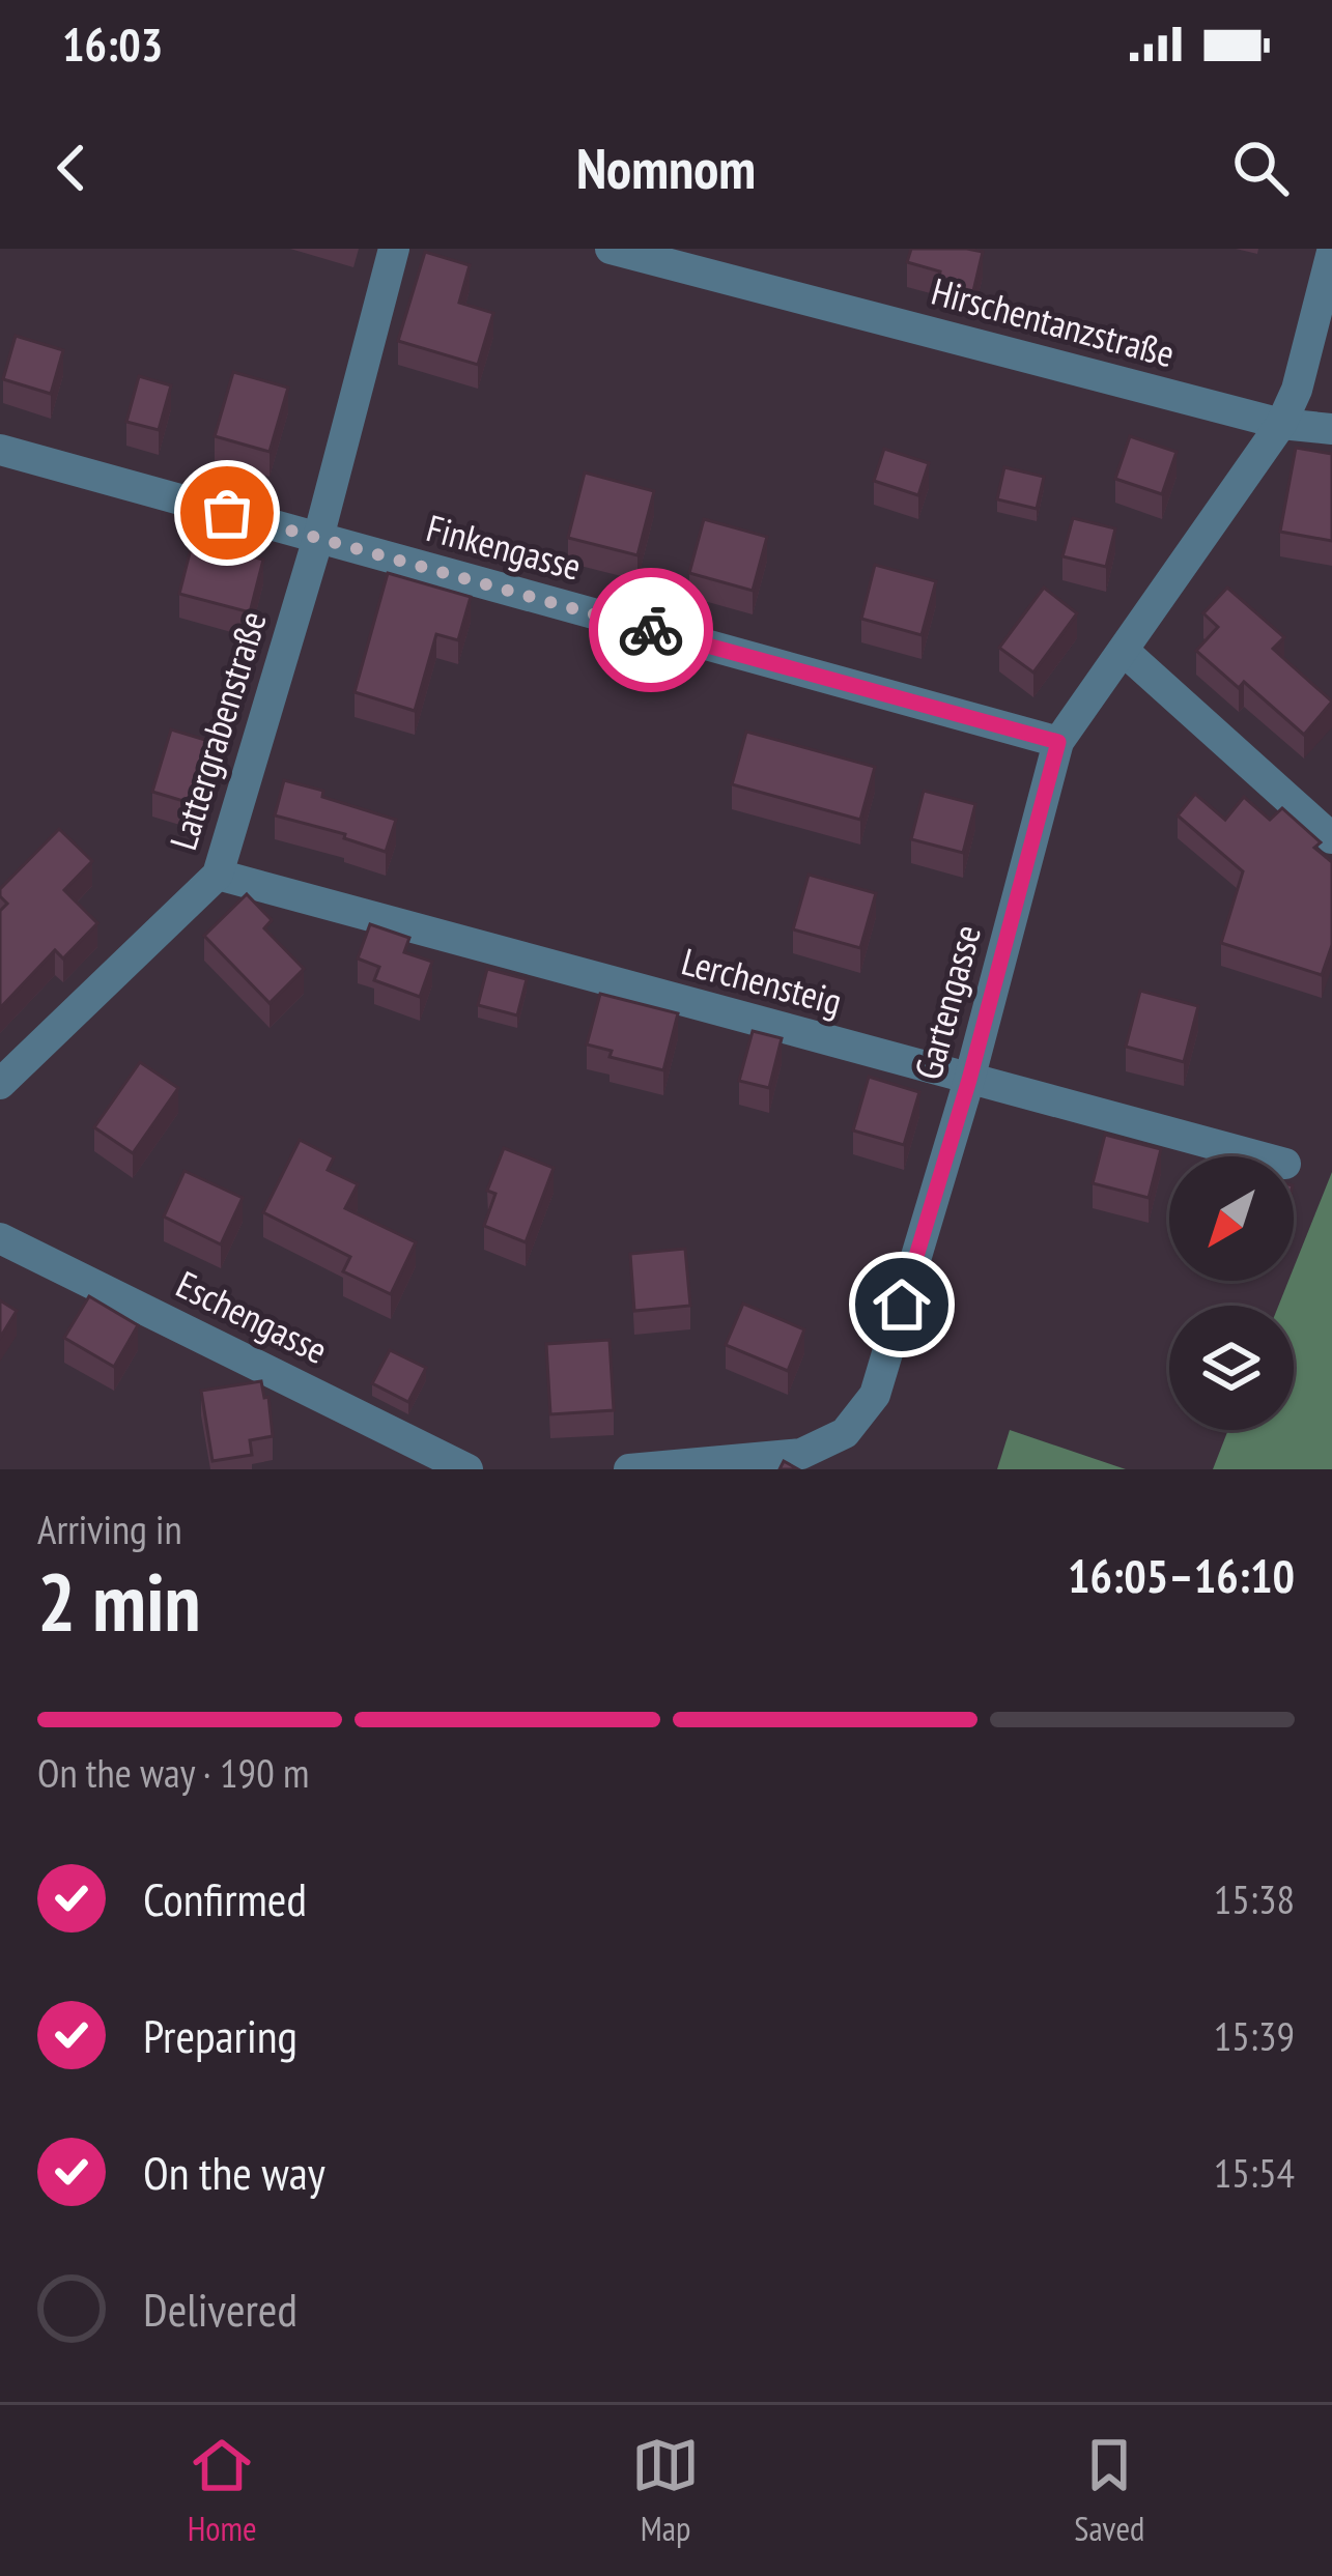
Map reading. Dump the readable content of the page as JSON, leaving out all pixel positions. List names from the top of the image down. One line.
{"streets":{"street":["Hirschentanzstraße","Finkengasse","Lattergrabenstraße","Lerchensteig","Gartengasse","Eschengasse"]},"crossings":[["Hirschentanzstraße","Gartengasse"],["Finkengasse","Lattergrabenstraße"],["Finkengasse","Gartengasse"],["Lattergrabenstraße","Lerchensteig"],["Lerchensteig","Gartengasse"]],"north":"bottom left","page":{"status":"16:03","header":"Nomnom","heading":["2 min","Arriving in","16:05–16:10"],"bar":"On the way · 190 m","list":[["Confirmed","15:38"],["Preparing","15:39"],["On the way","15:54"],"Delivered"],"tabs":["Home","Map","Saved"]}}
